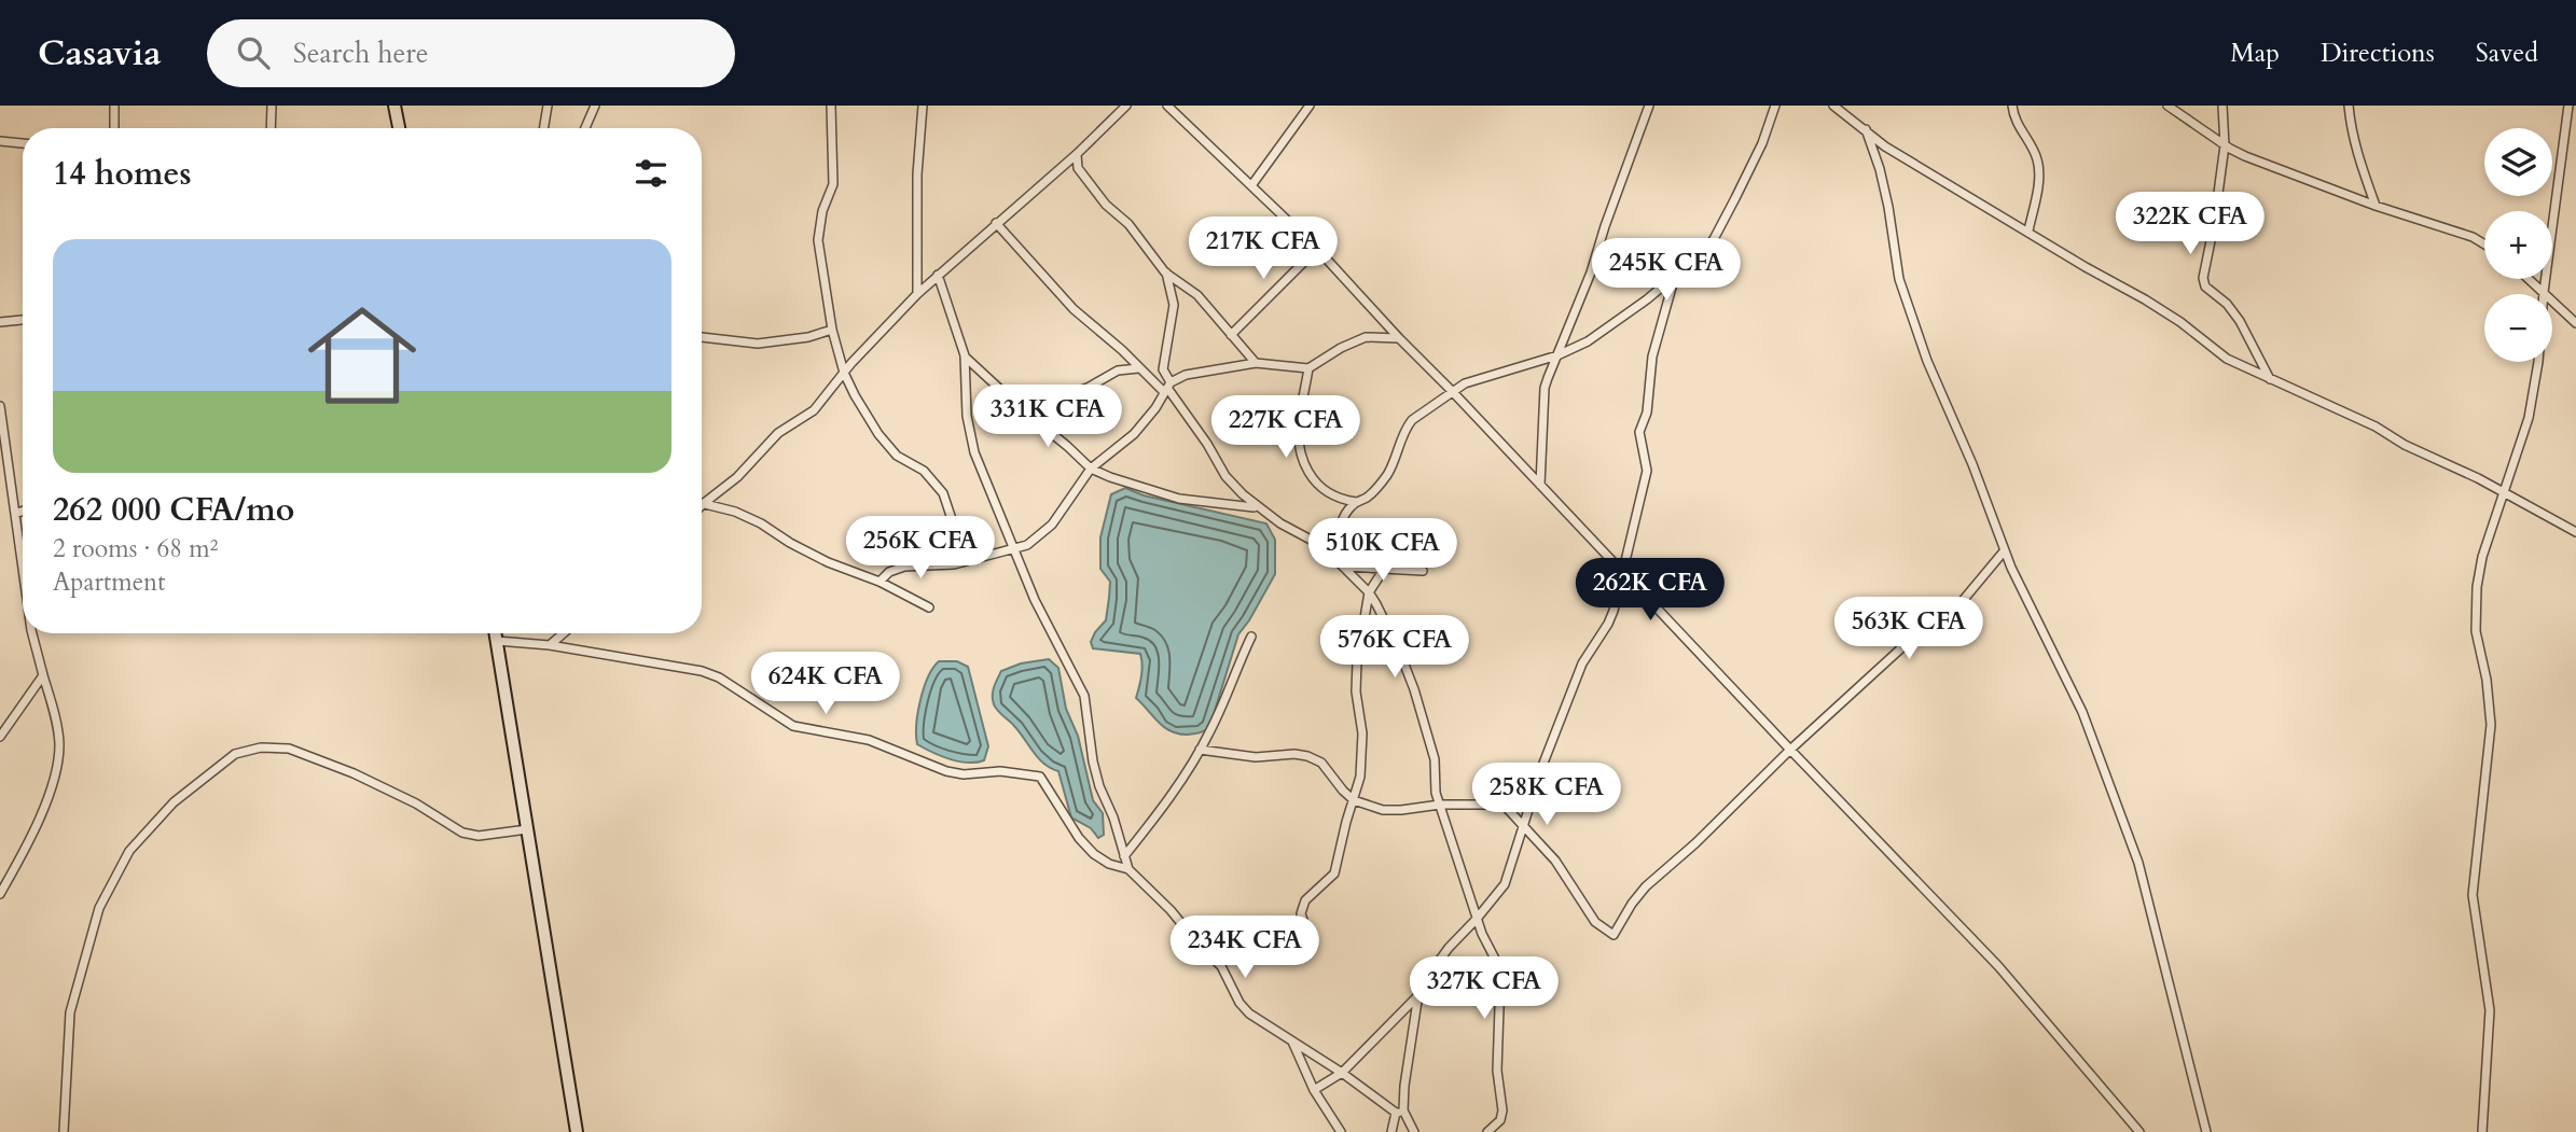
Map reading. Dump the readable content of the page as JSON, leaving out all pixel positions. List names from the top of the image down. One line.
{"page":{"header":"Casavia","search":"Search here","nav":["Map","Directions","Saved"],"map_buttons":["+","−"],"heading":"14 homes","price":["322K CFA","217K CFA","245K CFA","331K CFA","227K CFA","256K CFA","510K CFA","262K CFA","563K CFA","576K CFA","624K CFA","258K CFA","234K CFA","327K CFA"],"list":[{"name":"262 000 CFA/mo","note":"2 rooms · 68 m² · Apartment"}]}}
